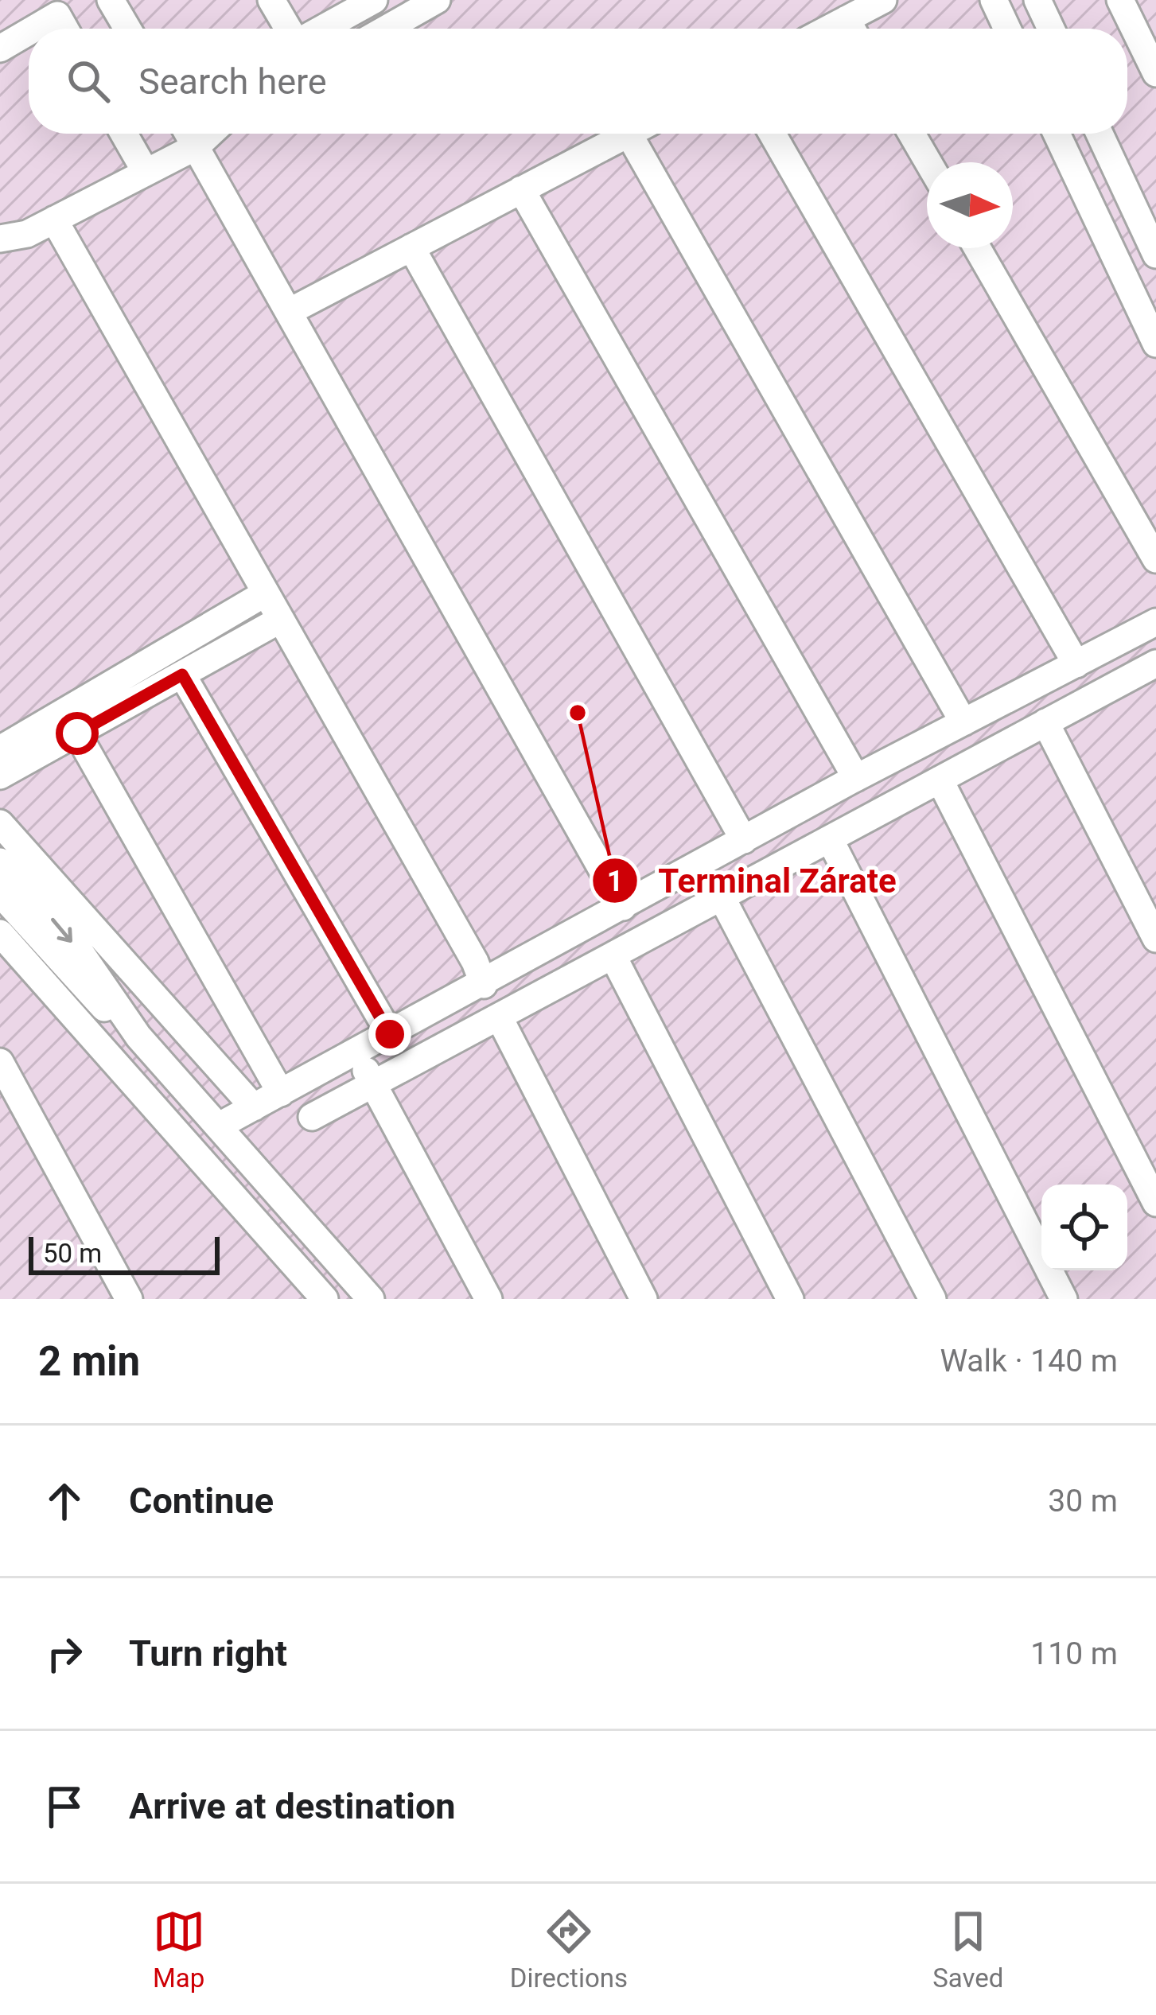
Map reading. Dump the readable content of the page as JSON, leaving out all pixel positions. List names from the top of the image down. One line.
{"places":["Terminal Zárate"],"scale_bar":"50 m","north":"right","page":{"search":"Search here","scale":"50 m","heading":["2 min","Walk · 140 m"],"list":[["Continue","30 m"],["Turn right","110 m"],"Arrive at destination"],"nav":["Map","Directions","Saved"]}}
